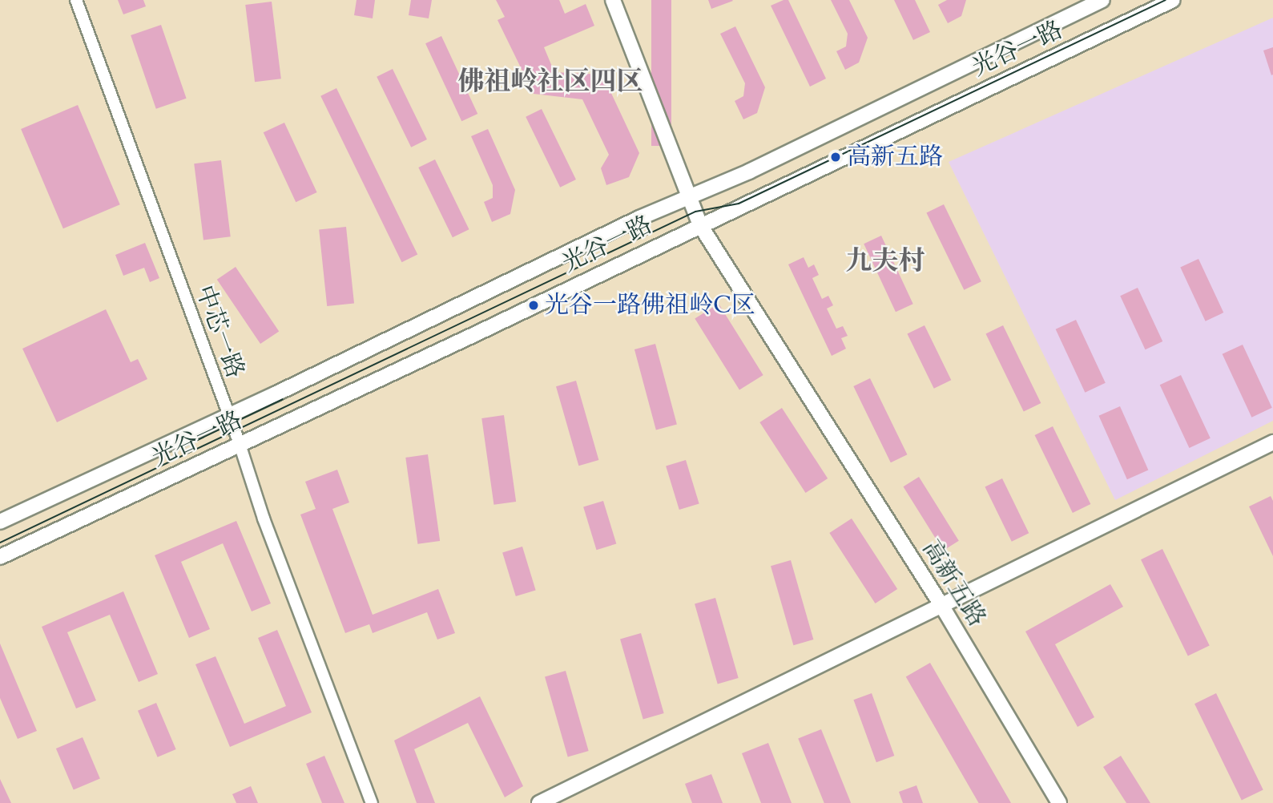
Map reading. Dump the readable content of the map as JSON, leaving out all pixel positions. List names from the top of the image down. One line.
{"streets":{"main road":["光谷一路","高新五路"],"street":["中芯一路"]},"crossings":[["光谷一路","中芯一路"],["光谷一路","高新五路"]],"districts":["佛祖岭社区四区","九夫村"],"places":["高新五路","光谷一路佛祖岭C区"]}
